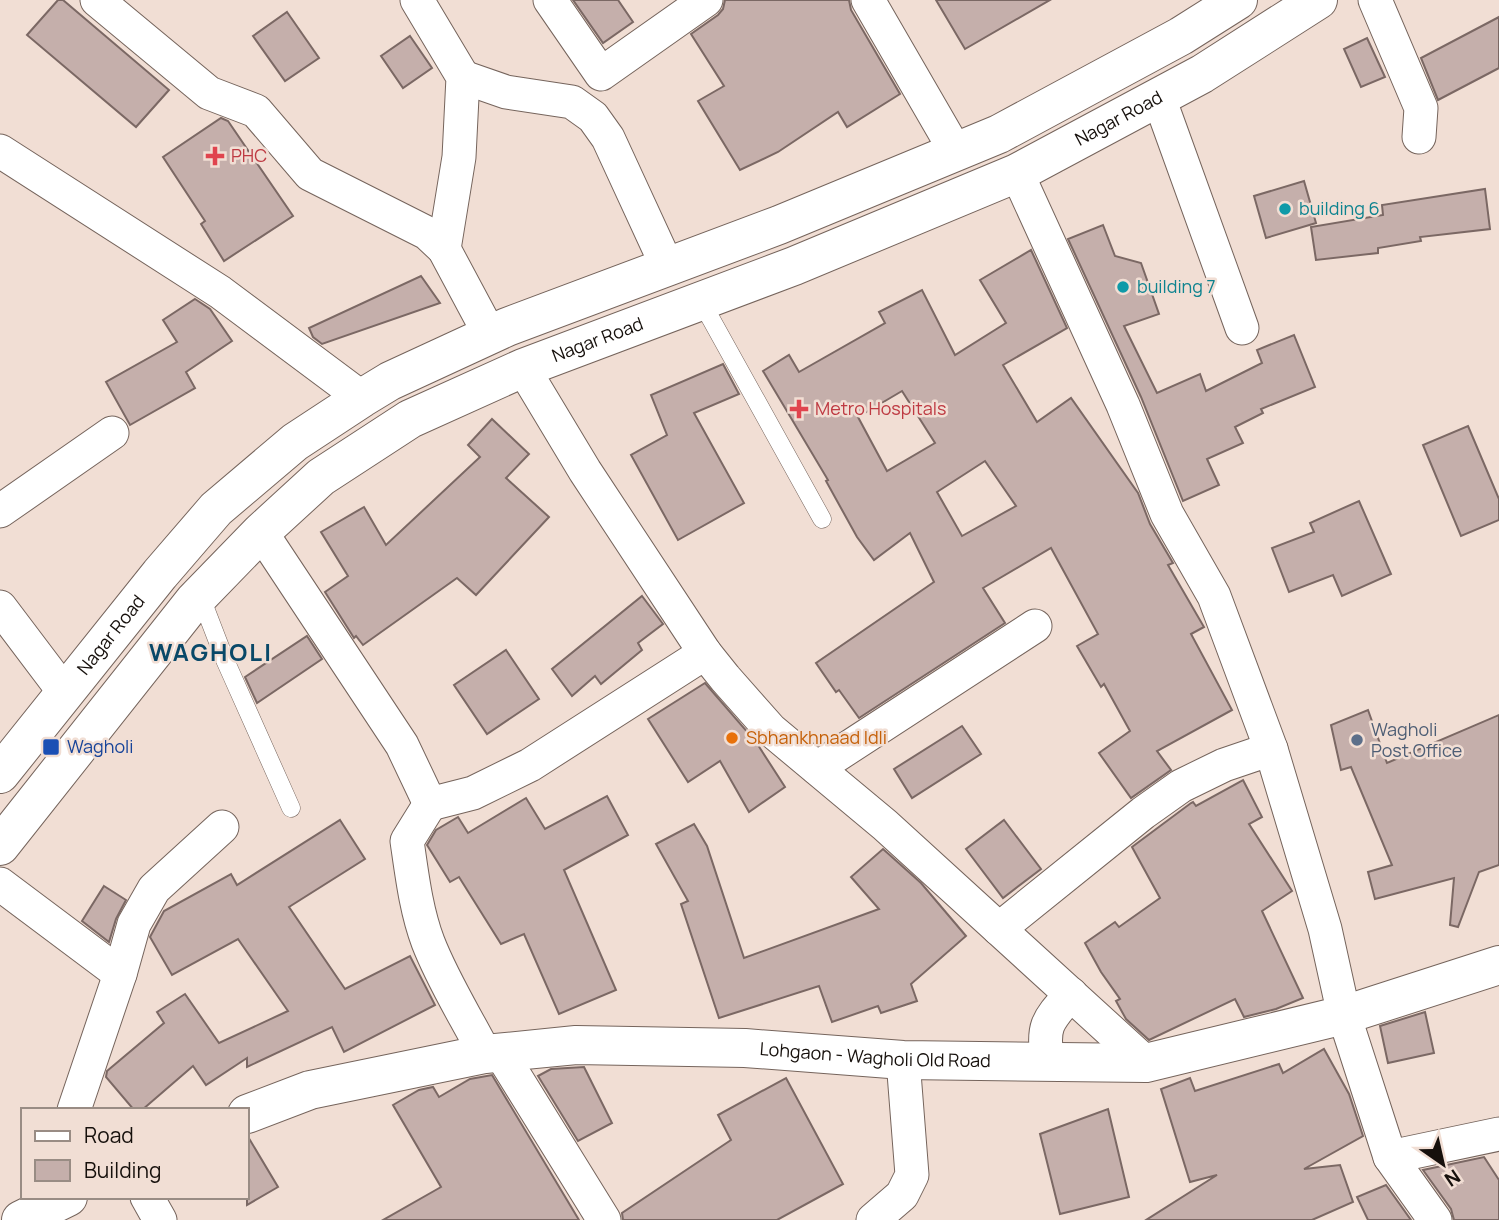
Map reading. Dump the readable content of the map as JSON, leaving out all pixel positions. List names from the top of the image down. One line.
{"streets":{"main road":["Nagar Road","Lohgaon - Wagholi Old Road"]},"districts":["WAGHOLI"],"places":{"health":["PHC","Metro Hospitals"],"other":["building 6","building 7","Sbhankhnaad Idli","Wagholi Post Office"],"transit":["Wagholi"]},"legend":["Road","Building"],"north":"bottom right"}
